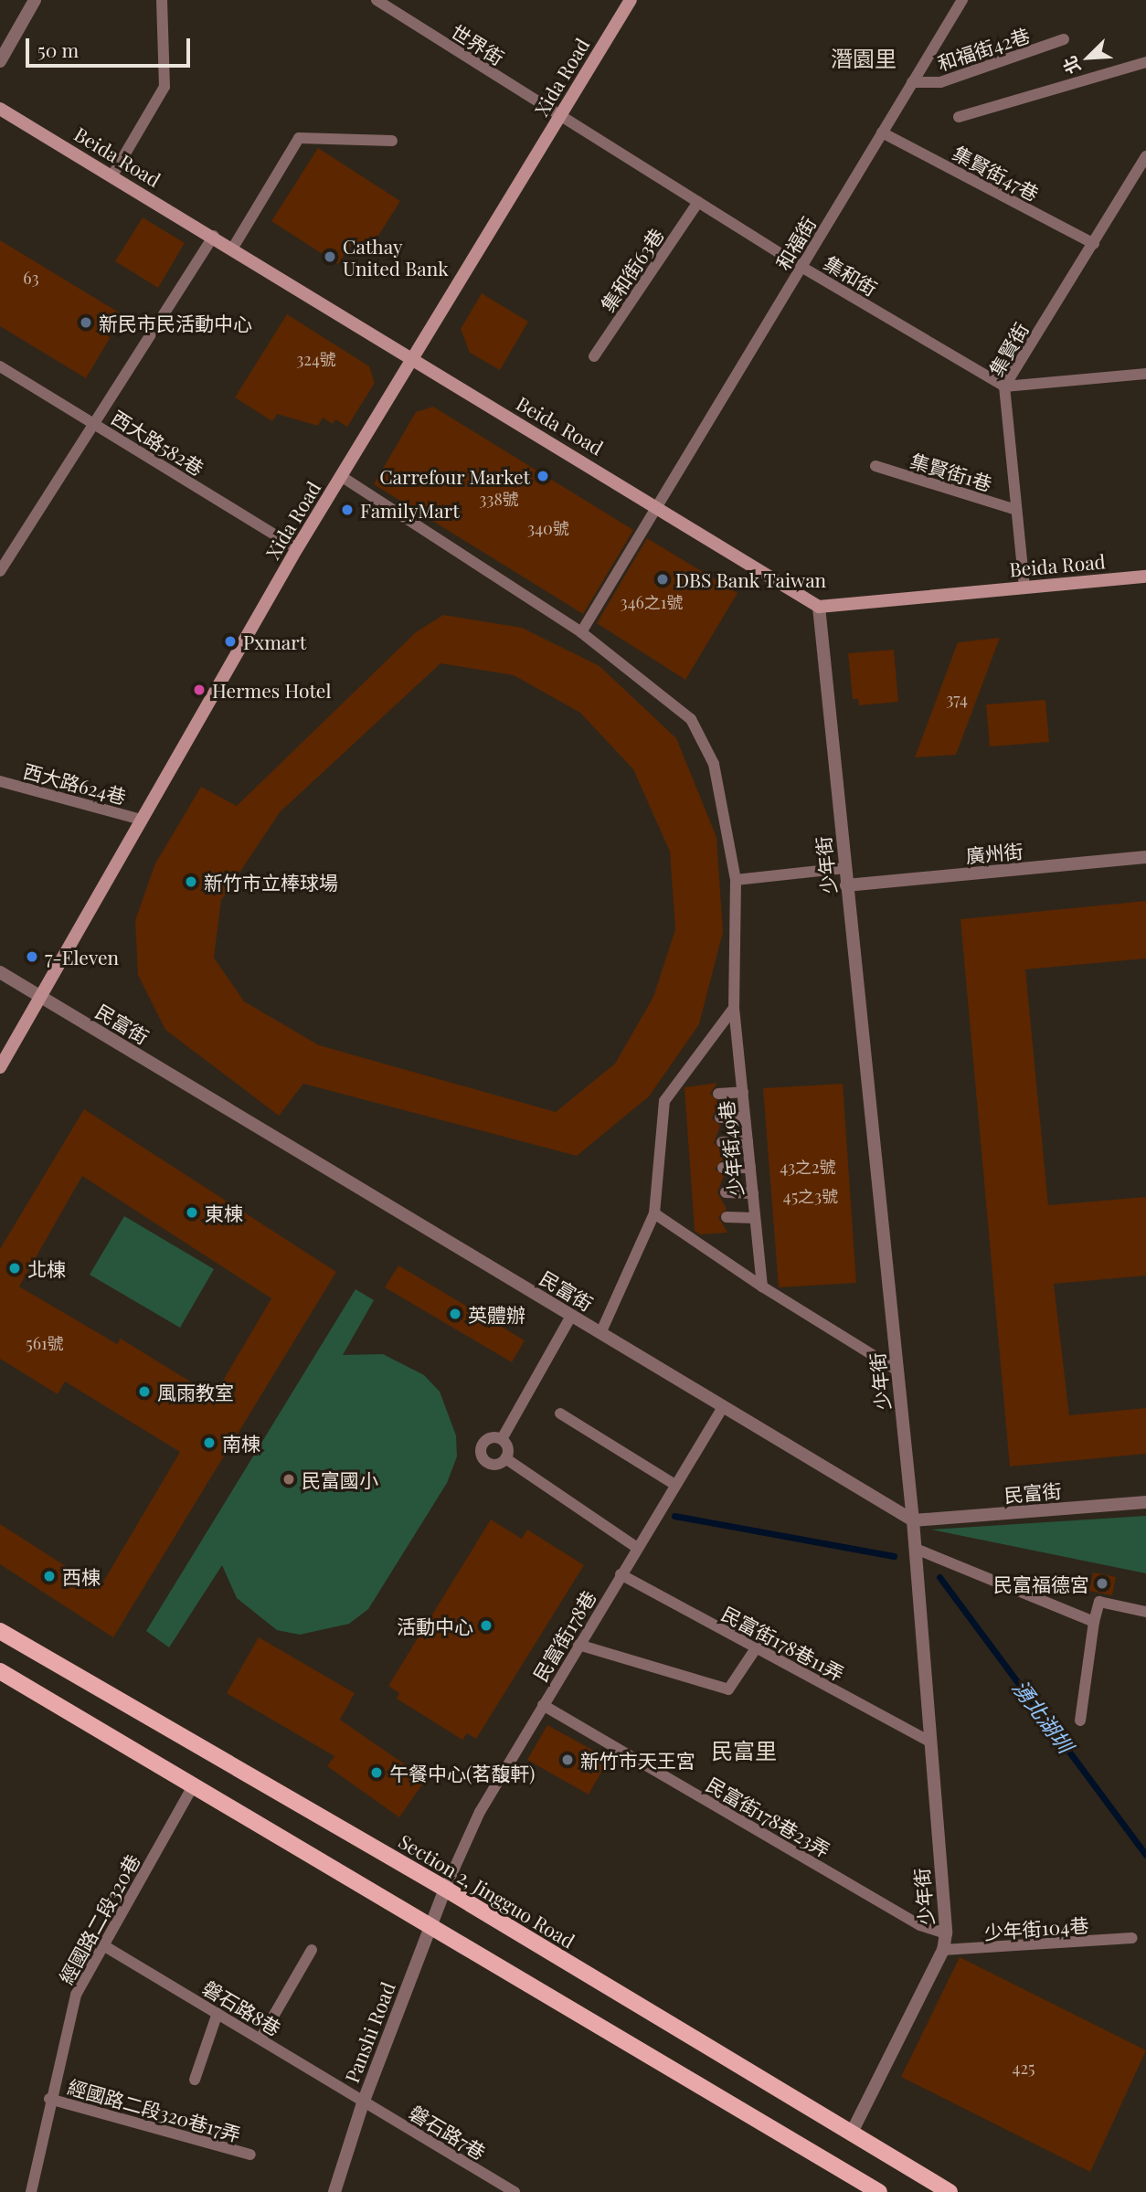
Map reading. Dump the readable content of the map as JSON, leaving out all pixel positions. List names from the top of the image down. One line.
{"streets":{"main road":["Section 2, Jingguo Road"],"street":["Xida Road","Beida Road","廣州街","少年街","民富街","Panshi Road"],"lane":["世界街","和福街42巷","集賢街47巷","和福街","集和街63巷","集和街","集賢街","西大路582巷","集賢街1巷","西大路624巷","少年街49巷","民富街178巷","民富街178巷11弄","民富街178巷23弄","經國路二段320巷","少年街104巷","磐石路8巷","經國路二段320巷17弄","磐石路7巷"]},"crossings":[["世界街","Xida Road"],["世界街","集和街"],["和福街42巷","和福街"],["Xida Road","Beida Road"],["Xida Road","集和街"],["Xida Road","西大路582巷"],["Xida Road","西大路624巷"],["Xida Road","民富街"],["Xida Road","少年街49巷"],["Beida Road","和福街"],["Beida Road","集賢街"],["Beida Road","少年街"],["集賢街47巷","和福街"],["集賢街47巷","集賢街"],["和福街","集和街"],["和福街","少年街49巷"],["集和街63巷","集和街"],["集和街","集賢街"],["集賢街","集賢街1巷"],["廣州街","少年街"],["少年街","民富街"],["少年街","民富街178巷11弄"],["少年街","民富街178巷23弄"],["少年街","Section 2, Jingguo Road"],["少年街","少年街104巷"],["民富街","民富街178巷"],["民富街178巷","民富街178巷11弄"],["民富街178巷","民富街178巷23弄"],["民富街178巷","Section 2, Jingguo Road"],["民富街178巷","Panshi Road"],["Section 2, Jingguo Road","Panshi Road"],["經國路二段320巷","磐石路8巷"],["經國路二段320巷","經國路二段320巷17弄"],["磐石路8巷","Panshi Road"],["磐石路8巷","磐石路7巷"],["Panshi Road","磐石路7巷"]],"districts":["潛園里","民富里"],"water":["湧北湖圳"],"places":["Cathay United Bank","新民市民活動中心","Carrefour Market","FamilyMart","DBS Bank Taiwan","Pxmart","Hermes Hotel","新竹市立棒球場","7-Eleven","東棟","北棟","英體辦","風雨教室","南棟","民富國小","西棟","民富福德宮","活動中心","新竹市天王宮","午餐中心(茗馥軒)"],"house_numbers":["63","324號","338號","340號","346之1號","374","43之2號","45之3號","561號","425"],"scale_bar":"50 m","north":"bottom left"}
